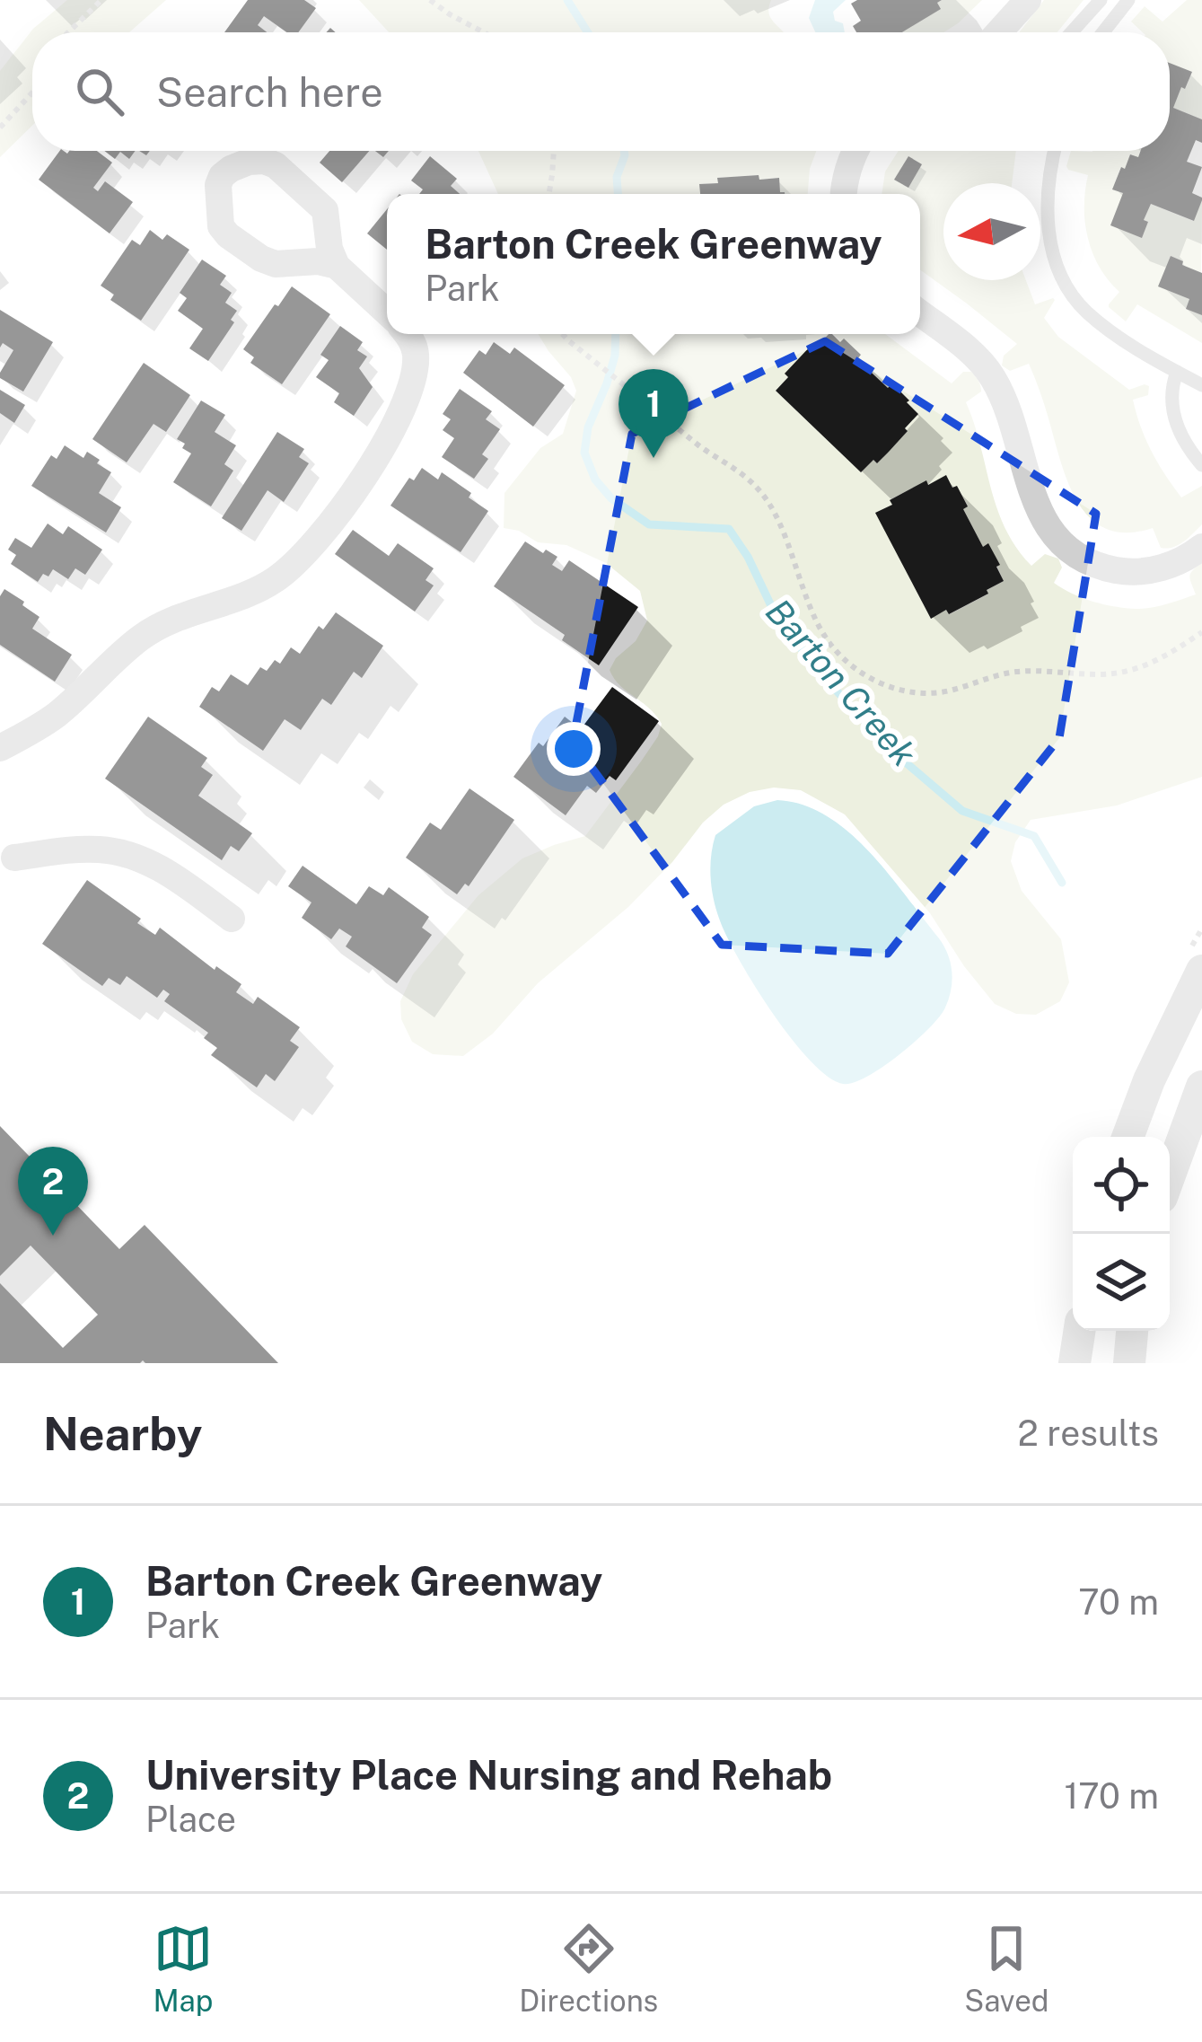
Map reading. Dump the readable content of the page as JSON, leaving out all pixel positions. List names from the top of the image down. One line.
{"water":["Barton Creek"],"north":"left","page":{"search":"Search here","popup":["Barton Creek Greenway","Park"],"pins":["1","2"],"heading":["Nearby","2 results"],"list":[{"mark":"1","name":"Barton Creek Greenway","note":"Park","value":"70 m"},{"mark":"2","name":"University Place Nursing and Rehab","note":"Place","value":"170 m"}],"nav":["Map","Directions","Saved"]}}
